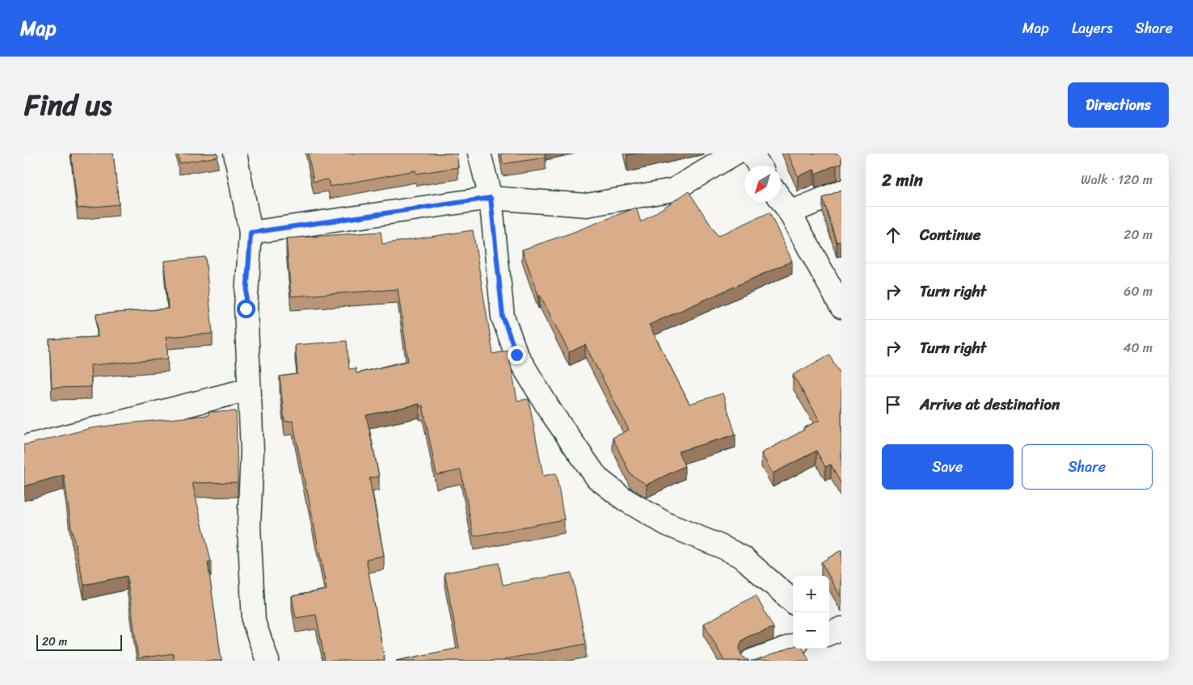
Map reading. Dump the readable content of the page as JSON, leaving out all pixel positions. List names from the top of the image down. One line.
{"scale_bar":"20 m","north":"bottom left","page":{"header":"Map","nav":["Map","Layers","Share"],"title":"Find us","buttons":["Directions",["Save","Share"]],"heading":["2 min","Walk · 120 m"],"list":[["Continue","20 m"],["Turn right","60 m"],["Turn right","40 m"],"Arrive at destination"],"map_buttons":["+","−"],"scale":"20 m"}}
